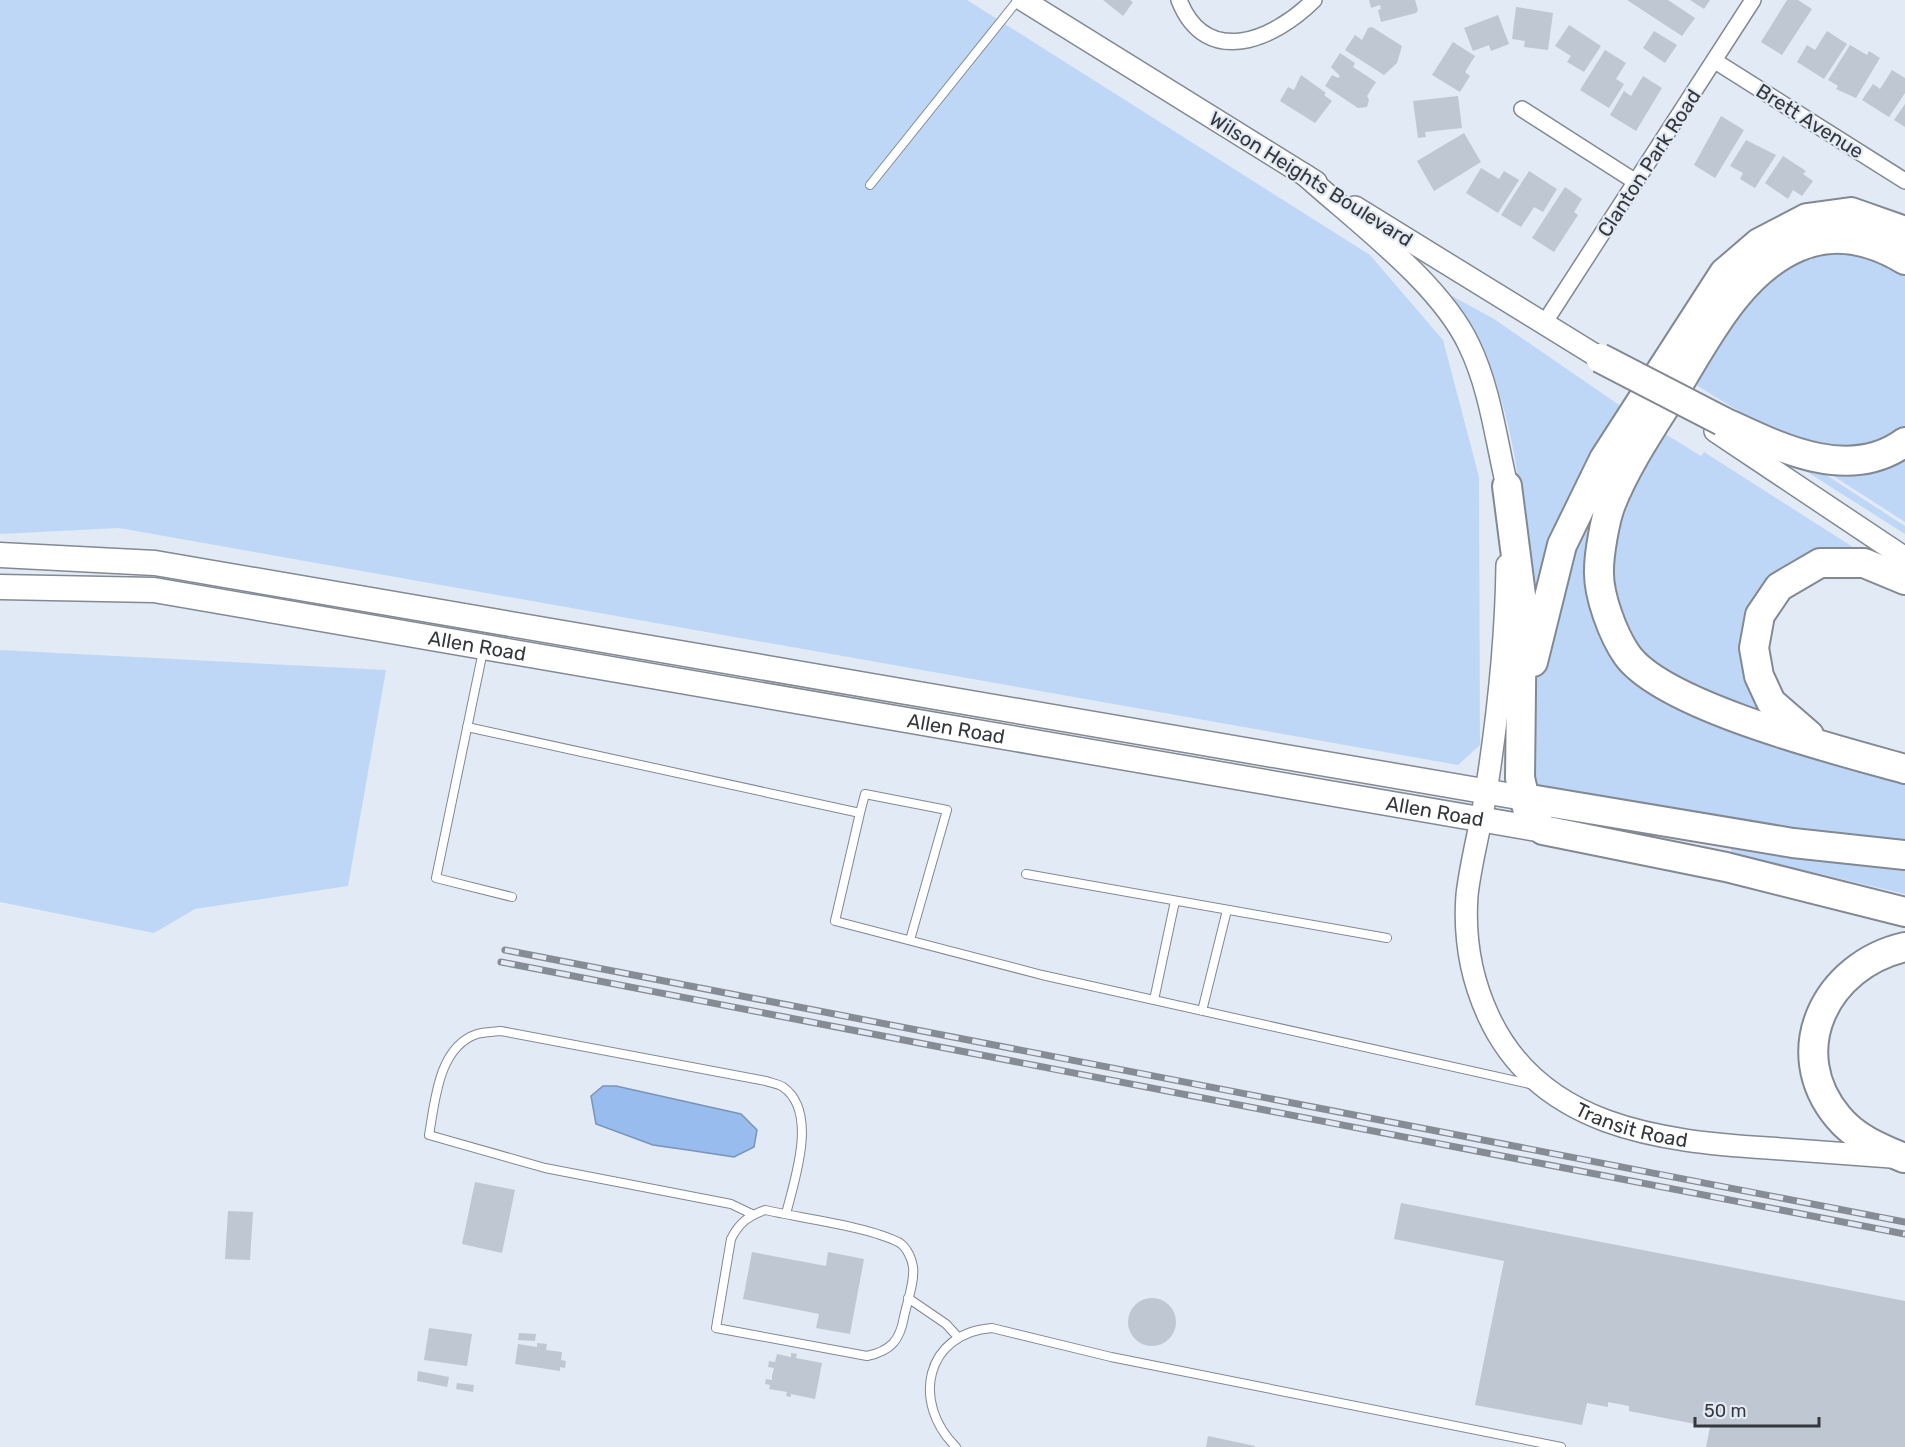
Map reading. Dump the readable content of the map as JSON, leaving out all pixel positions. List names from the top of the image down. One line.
{"streets":{"highway":["Allen Road"],"main road":["Wilson Heights Boulevard","Transit Road"],"street":["Brett Avenue","Clanton Park Road"]},"crossings":[["Brett Avenue","Clanton Park Road"],["Clanton Park Road","Wilson Heights Boulevard"],["Wilson Heights Boulevard","Transit Road"],["Allen Road","Transit Road"]],"scale_bar":"50 m"}
